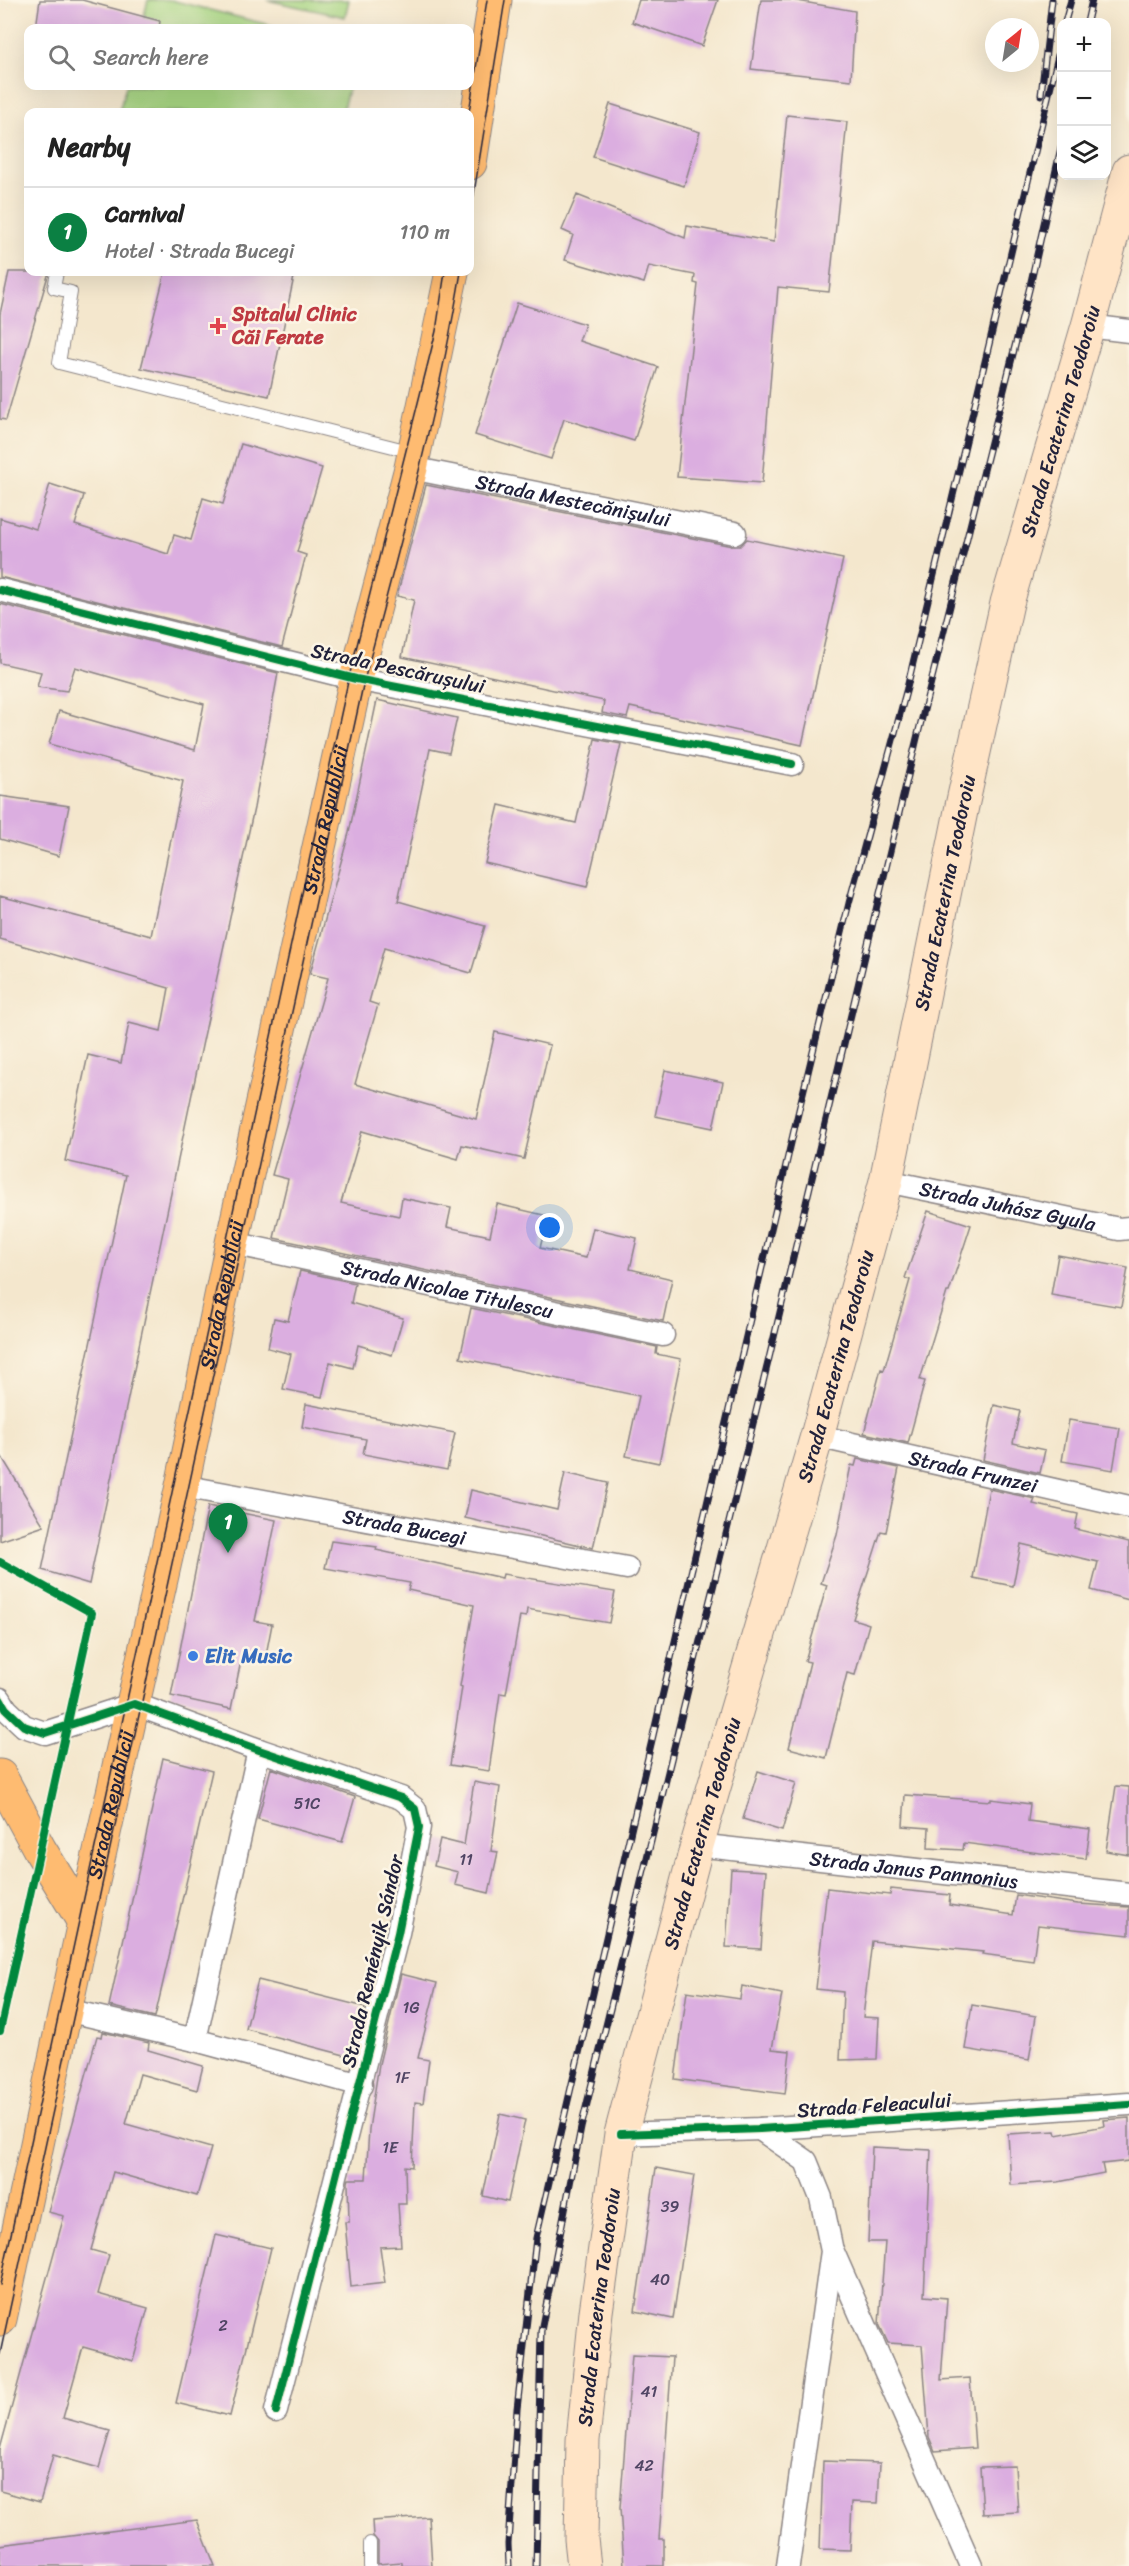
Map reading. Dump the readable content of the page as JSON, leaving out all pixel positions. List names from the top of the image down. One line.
{"streets":{"main road":["Strada Ecaterina Teodoroiu","Strada Republicii"],"street":["Strada Mestecănișului","Strada Pescărușului","Strada Juhász Gyula","Strada Nicolae Titulescu","Strada Frunzei","Strada Bucegi","Strada Janus Pannonius","Strada Reményik Sándor","Strada Feleacului"]},"crossings":[["Strada Ecaterina Teodoroiu","Strada Juhász Gyula"],["Strada Ecaterina Teodoroiu","Strada Frunzei"],["Strada Ecaterina Teodoroiu","Strada Janus Pannonius"],["Strada Ecaterina Teodoroiu","Strada Feleacului"],["Strada Mestecănișului","Strada Republicii"],["Strada Pescărușului","Strada Republicii"],["Strada Republicii","Strada Nicolae Titulescu"],["Strada Republicii","Strada Bucegi"],["Strada Republicii","Strada Reményik Sándor"]],"places":{"health":["Spitalul Clinic Căi Ferate"],"other":["Elit Music"]},"house_numbers":["51C","11","1G","1F","1E","39","40","2","41","42"],"north":"top right","page":{"map_buttons":["+","−"],"search":"Search here","heading":"Nearby","list":[{"mark":"1","name":"Carnival","note":"Hotel · Strada Bucegi","value":"110 m"}],"pins":"1"}}
